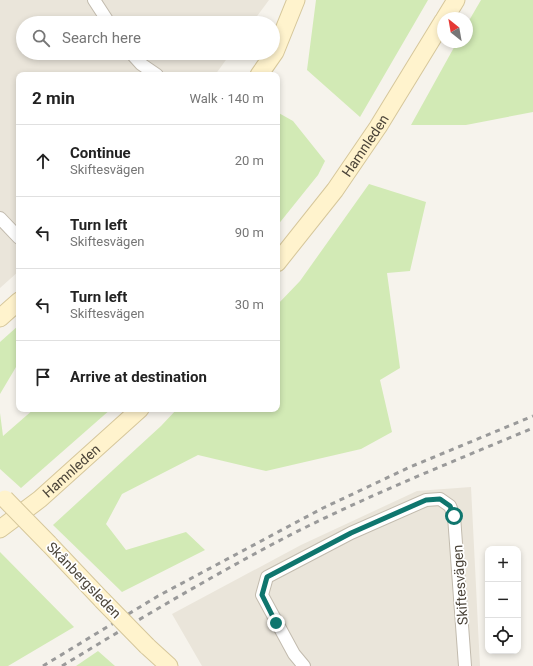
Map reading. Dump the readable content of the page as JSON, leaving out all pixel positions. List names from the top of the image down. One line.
{"streets":{"main road":["Hamnleden","Skånbergsleden"],"street":["Skiftesvägen"]},"north":"top left","page":{"search":"Search here","heading":["2 min","Walk · 140 m"],"list":[["Continue","Skiftesvägen","20 m"],["Turn left","Skiftesvägen","90 m"],["Turn left","Skiftesvägen","30 m"],"Arrive at destination"],"map_buttons":["+","−"]}}
